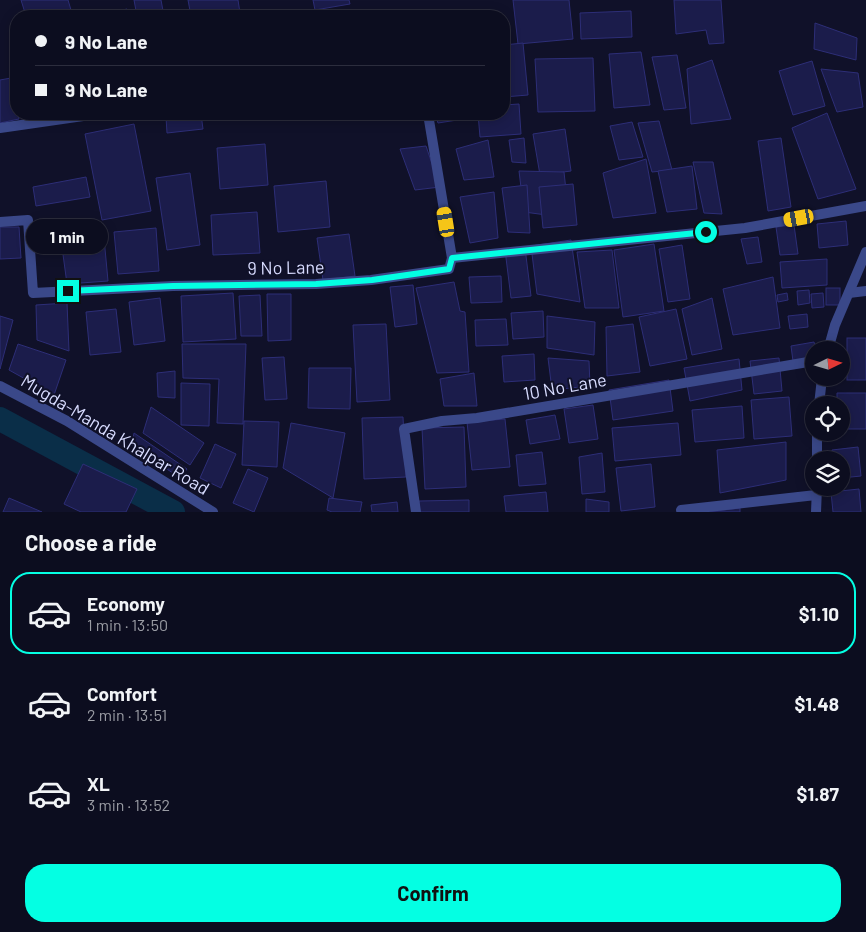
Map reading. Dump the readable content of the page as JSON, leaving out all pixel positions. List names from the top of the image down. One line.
{"streets":{"street":["9 No Lane","10 No Lane","Mugda-Manda Khalpar Road"]},"north":"right","page":{"banner":["9 No Lane","9 No Lane"],"bubble":"1 min","heading":"Choose a ride","list":[{"name":"Economy","note":"1 min · 13:50","value":"$1.10"},{"name":"Comfort","note":"2 min · 13:51","value":"$1.48"},{"name":"XL","note":"3 min · 13:52","value":"$1.87"}],"buttons":"Confirm"}}
